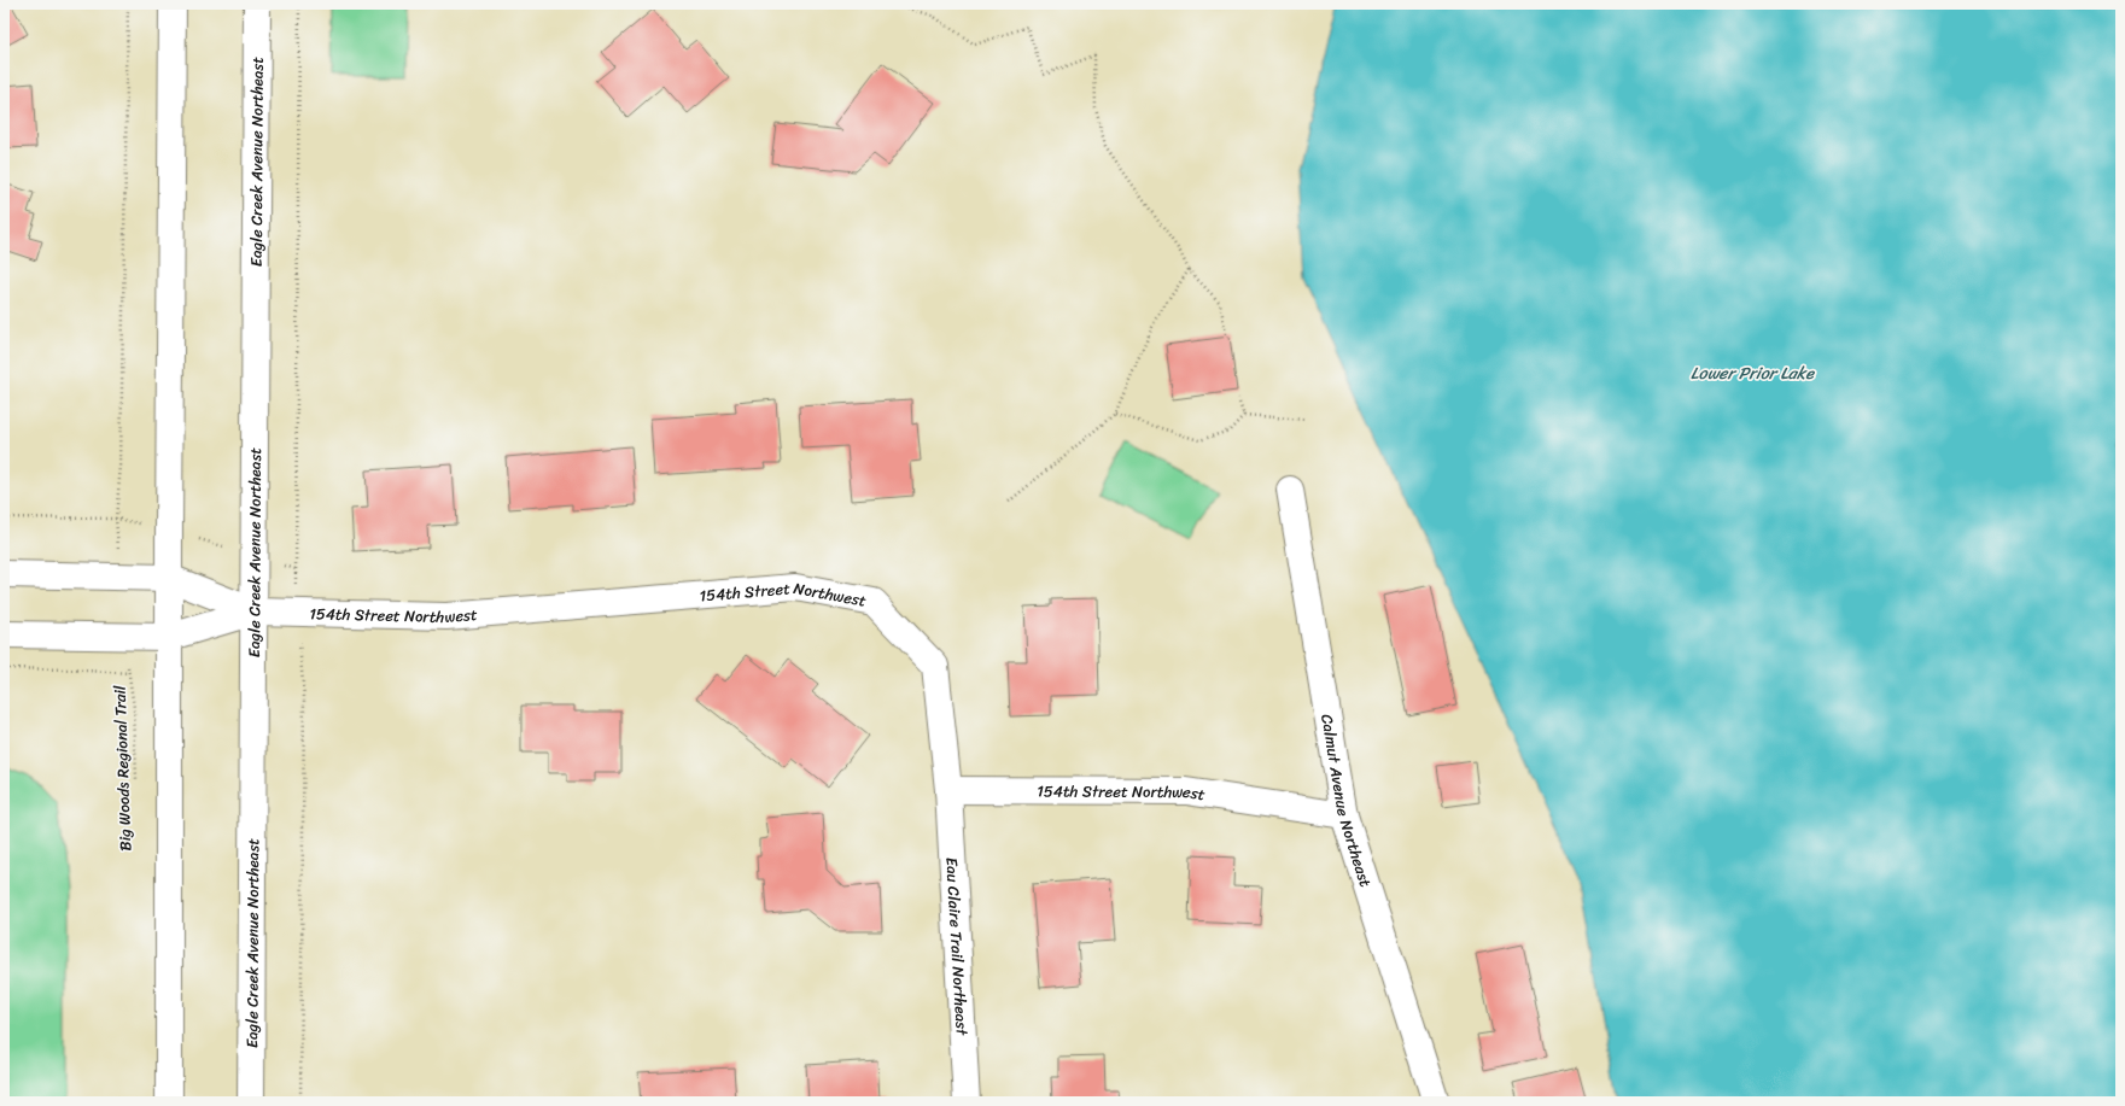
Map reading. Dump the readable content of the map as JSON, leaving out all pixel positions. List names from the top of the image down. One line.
{"streets":{"street":["Eagle Creek Avenue Northeast","154th Street Northwest","Calmut Avenue Northeast","Eau Claire Trail Northeast"],"path":["Big Woods Regional Trail"]},"crossings":[["Eagle Creek Avenue Northeast","154th Street Northwest"],["154th Street Northwest","Big Woods Regional Trail"],["154th Street Northwest","Calmut Avenue Northeast"],["154th Street Northwest","Eau Claire Trail Northeast"]],"water":["Lower Prior Lake"]}
